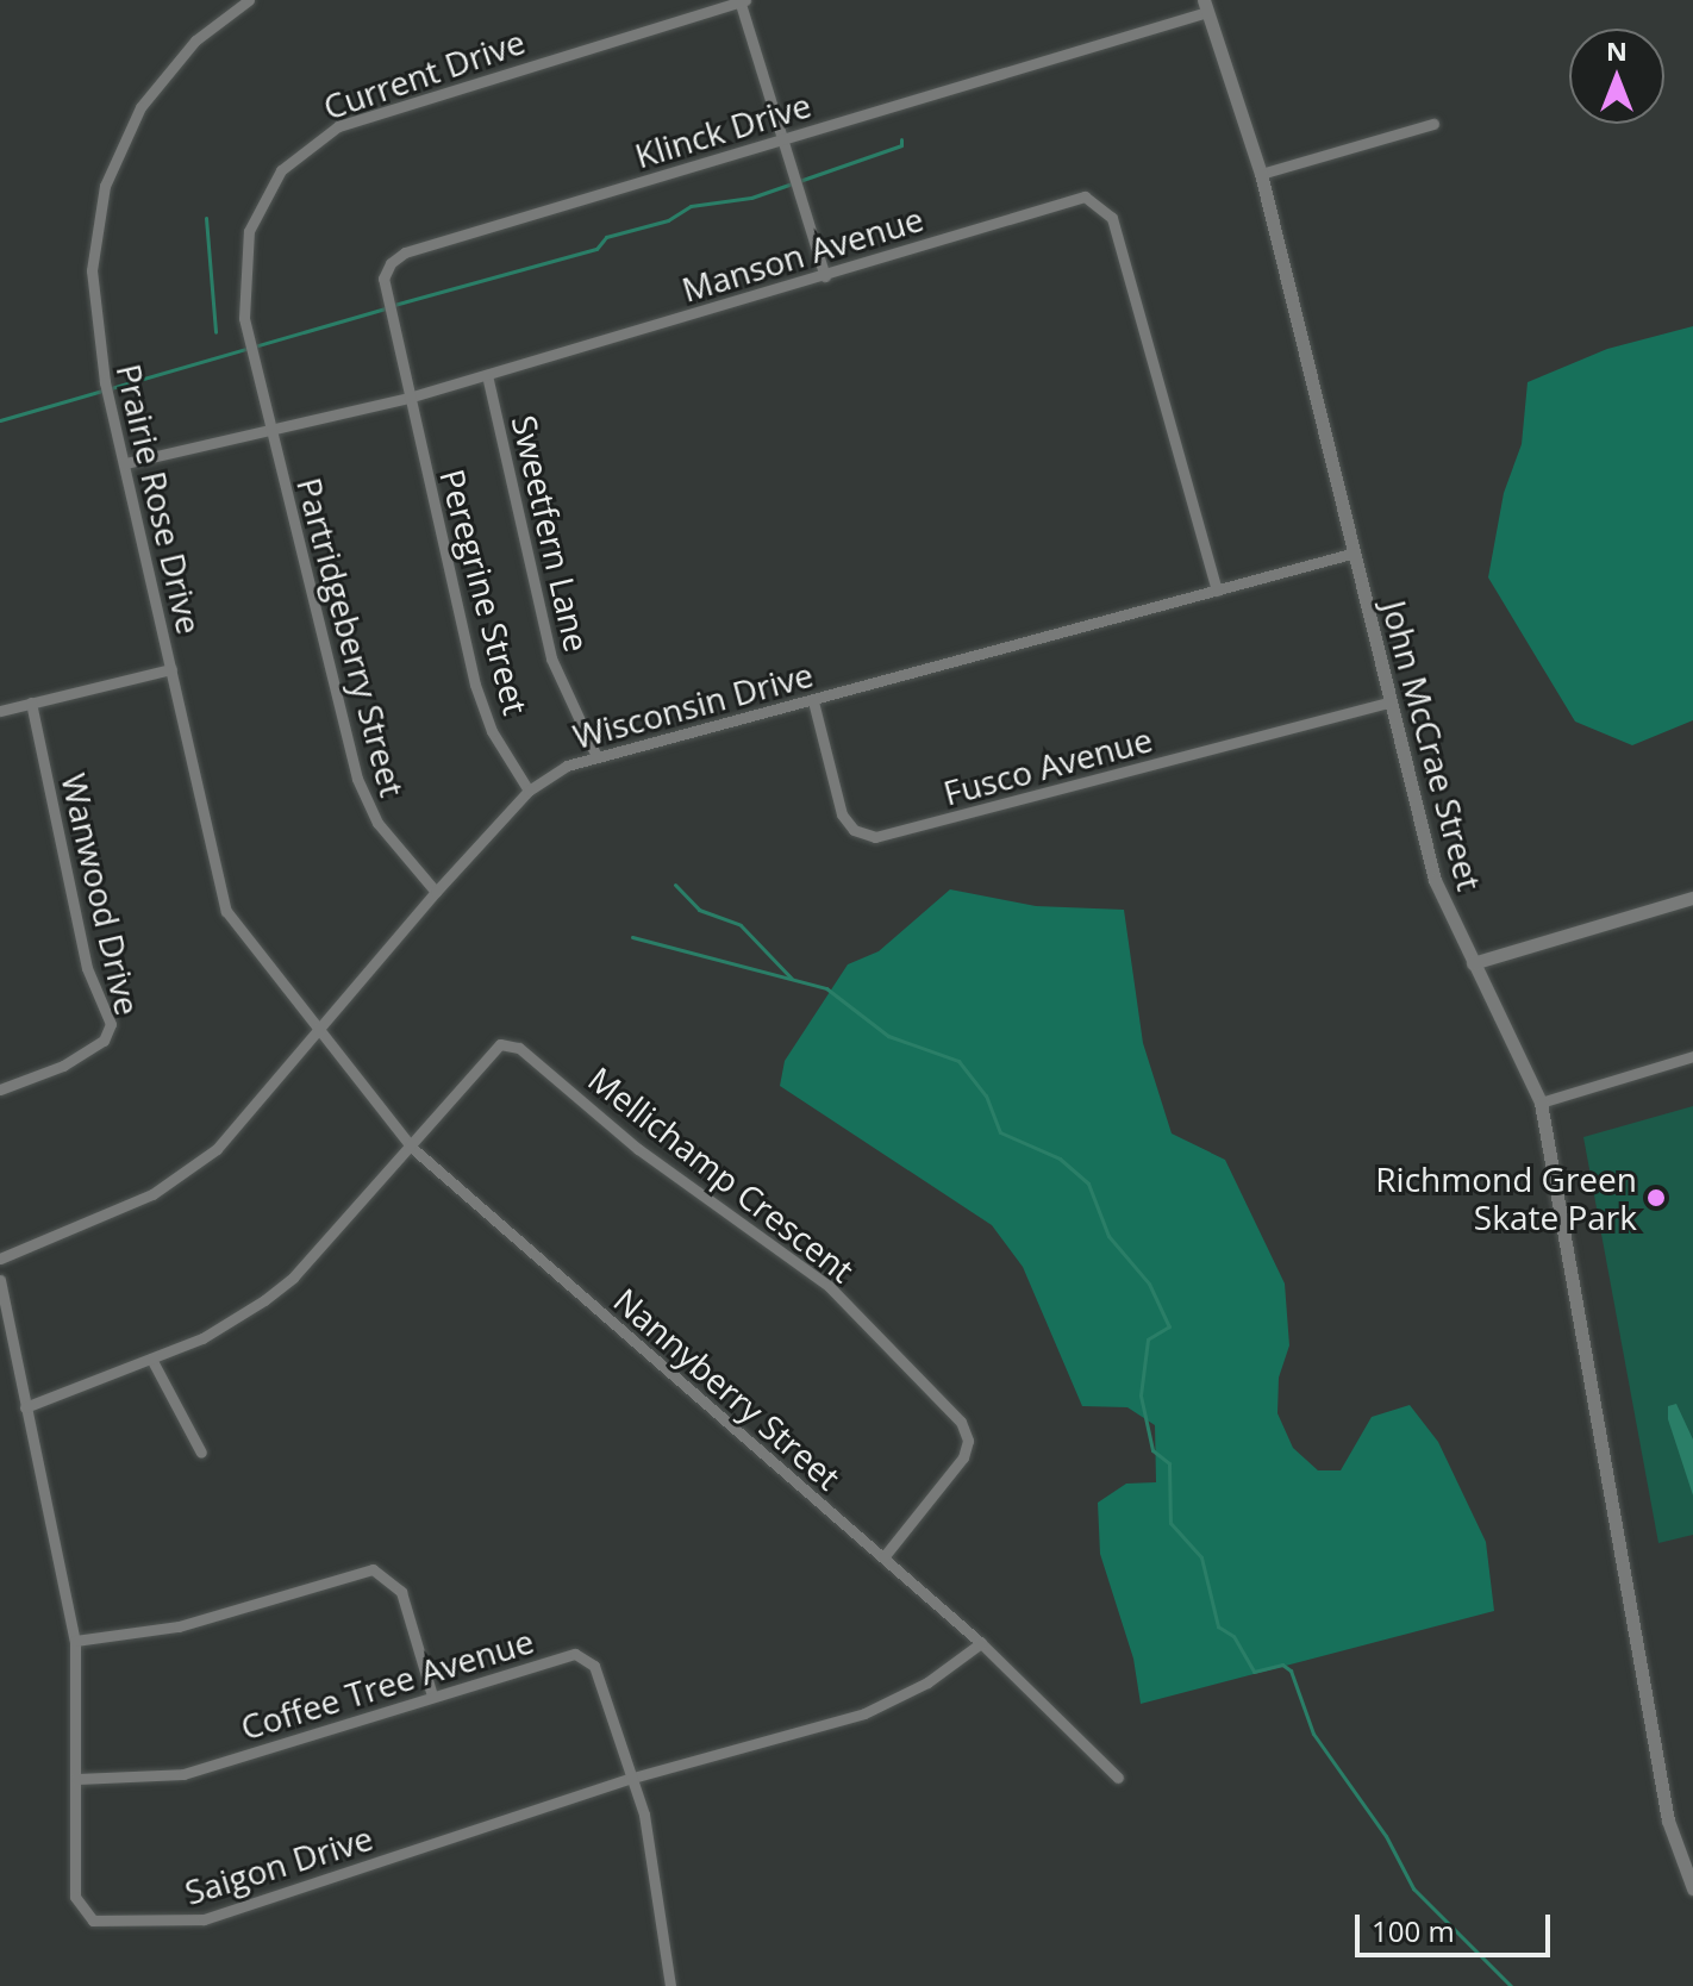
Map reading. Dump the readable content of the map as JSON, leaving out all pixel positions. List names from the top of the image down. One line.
{"streets":{"street":["Current Drive","Klinck Drive","Manson Avenue","Prairie Rose Drive","Sweetfern Lane","Peregrine Street","Partridgeberry Street","Wisconsin Drive","John McCrae Street","Fusco Avenue","Wanwood Drive","Mellichamp Crescent","Nannyberry Street","Coffee Tree Avenue","Saigon Drive"]},"crossings":[["Current Drive","Manson Avenue"],["Current Drive","Partridgeberry Street"],["Klinck Drive","Manson Avenue"],["Klinck Drive","Peregrine Street"],["Klinck Drive","John McCrae Street"],["Manson Avenue","Prairie Rose Drive"],["Manson Avenue","Sweetfern Lane"],["Manson Avenue","Peregrine Street"],["Manson Avenue","Partridgeberry Street"],["Manson Avenue","Wisconsin Drive"],["Prairie Rose Drive","Wisconsin Drive"],["Prairie Rose Drive","Nannyberry Street"],["Sweetfern Lane","Wisconsin Drive"],["Peregrine Street","Wisconsin Drive"],["Partridgeberry Street","Wisconsin Drive"],["Wisconsin Drive","John McCrae Street"],["Wisconsin Drive","Fusco Avenue"],["Wisconsin Drive","Nannyberry Street"],["John McCrae Street","Fusco Avenue"],["Mellichamp Crescent","Nannyberry Street"],["Nannyberry Street","Saigon Drive"],["Coffee Tree Avenue","Saigon Drive"]],"places":["Richmond Green Skate Park"],"scale_bar":"100 m","north":"top"}
